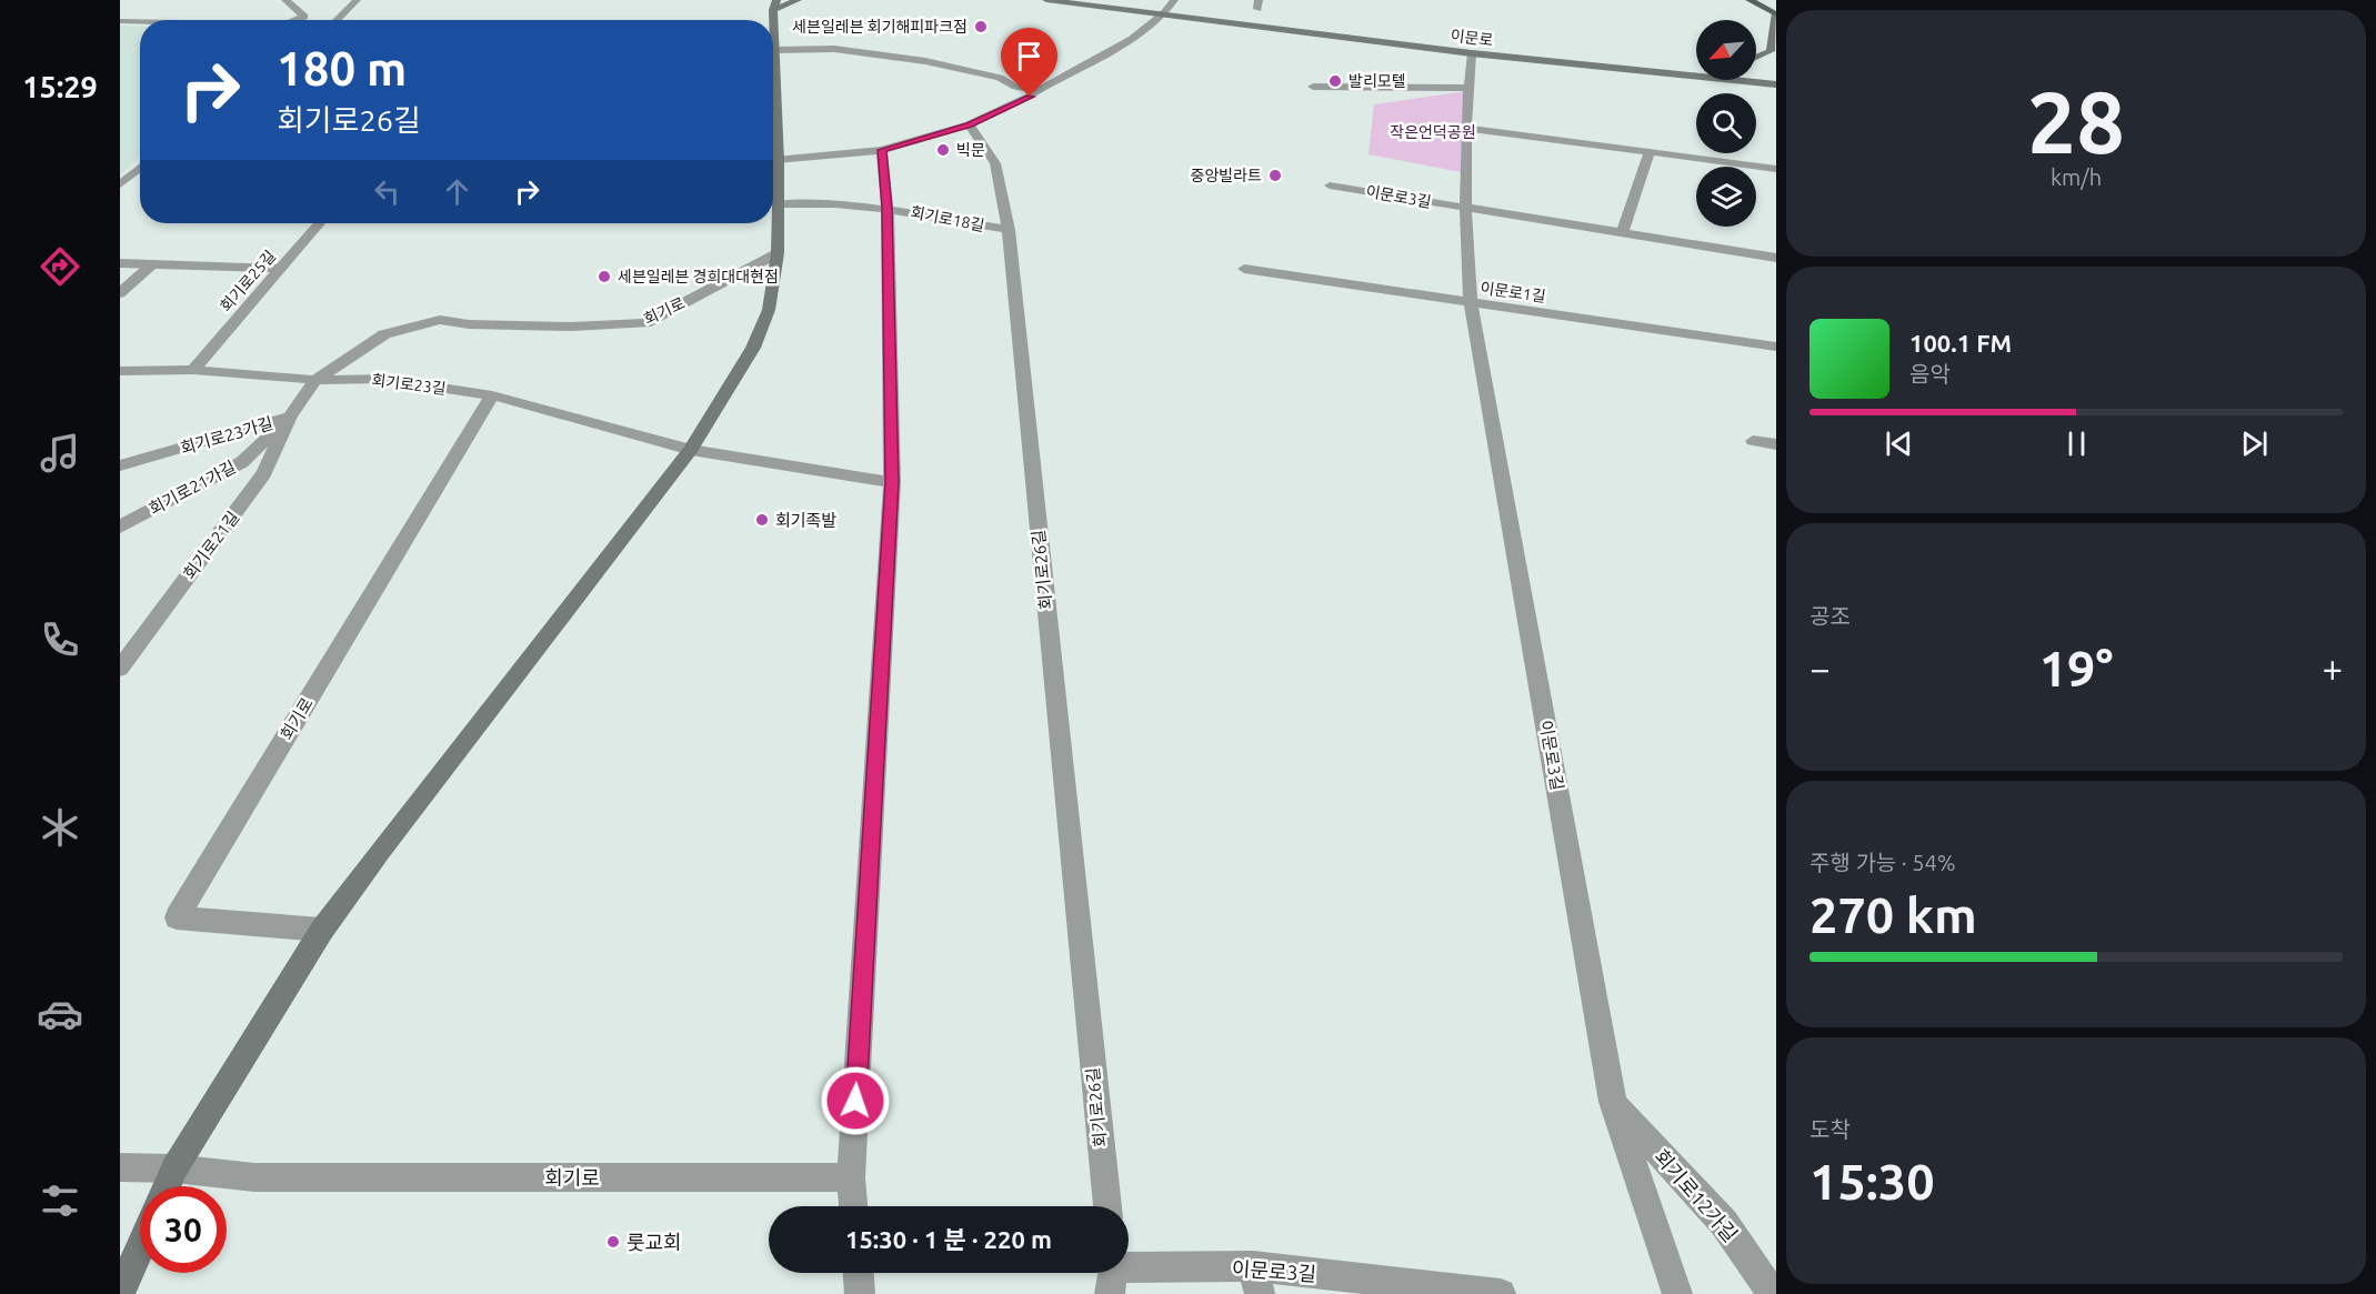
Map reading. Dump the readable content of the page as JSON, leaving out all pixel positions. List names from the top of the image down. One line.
{"streets":{"main road":["이문로"],"street":["이문로3길","회기로18길","회기로25길","이문로1길","회기로","회기로23길","회기로23가길","회기로21가길","회기로21길","회기로26길","회기로12가길"]},"crossings":[["이문로","이문로3길"],["이문로3길","이문로1길"],["이문로3길","회기로12가길"],["회기로18길","회기로"],["회기로18길","회기로26길"],["회기로25길","회기로23길"],["회기로","회기로23길"],["회기로","회기로23가길"],["회기로23길","회기로23가길"],["회기로23가길","회기로21가길"],["회기로23가길","회기로21길"],["회기로21가길","회기로21길"]],"parks":["작은언덕공원"],"places":["세븐일레븐 회기해피파크점","발리모텔","빅문","중앙빌라트","세븐일레븐 경희대대현점","회기족발","룻교회"],"north":"bottom left","page":{"tabs":"15:29","tile":[["28","km/h"],"공조",["주행 가능 · 54%","270 km"],["도착","15:30"]],"turn":["180 m","회기로26길"],"song":["100.1 FM","음악"],"heat":["−","19°","+"],"limit":"30","trip":"15:30 · 1 분 · 220 m"}}
